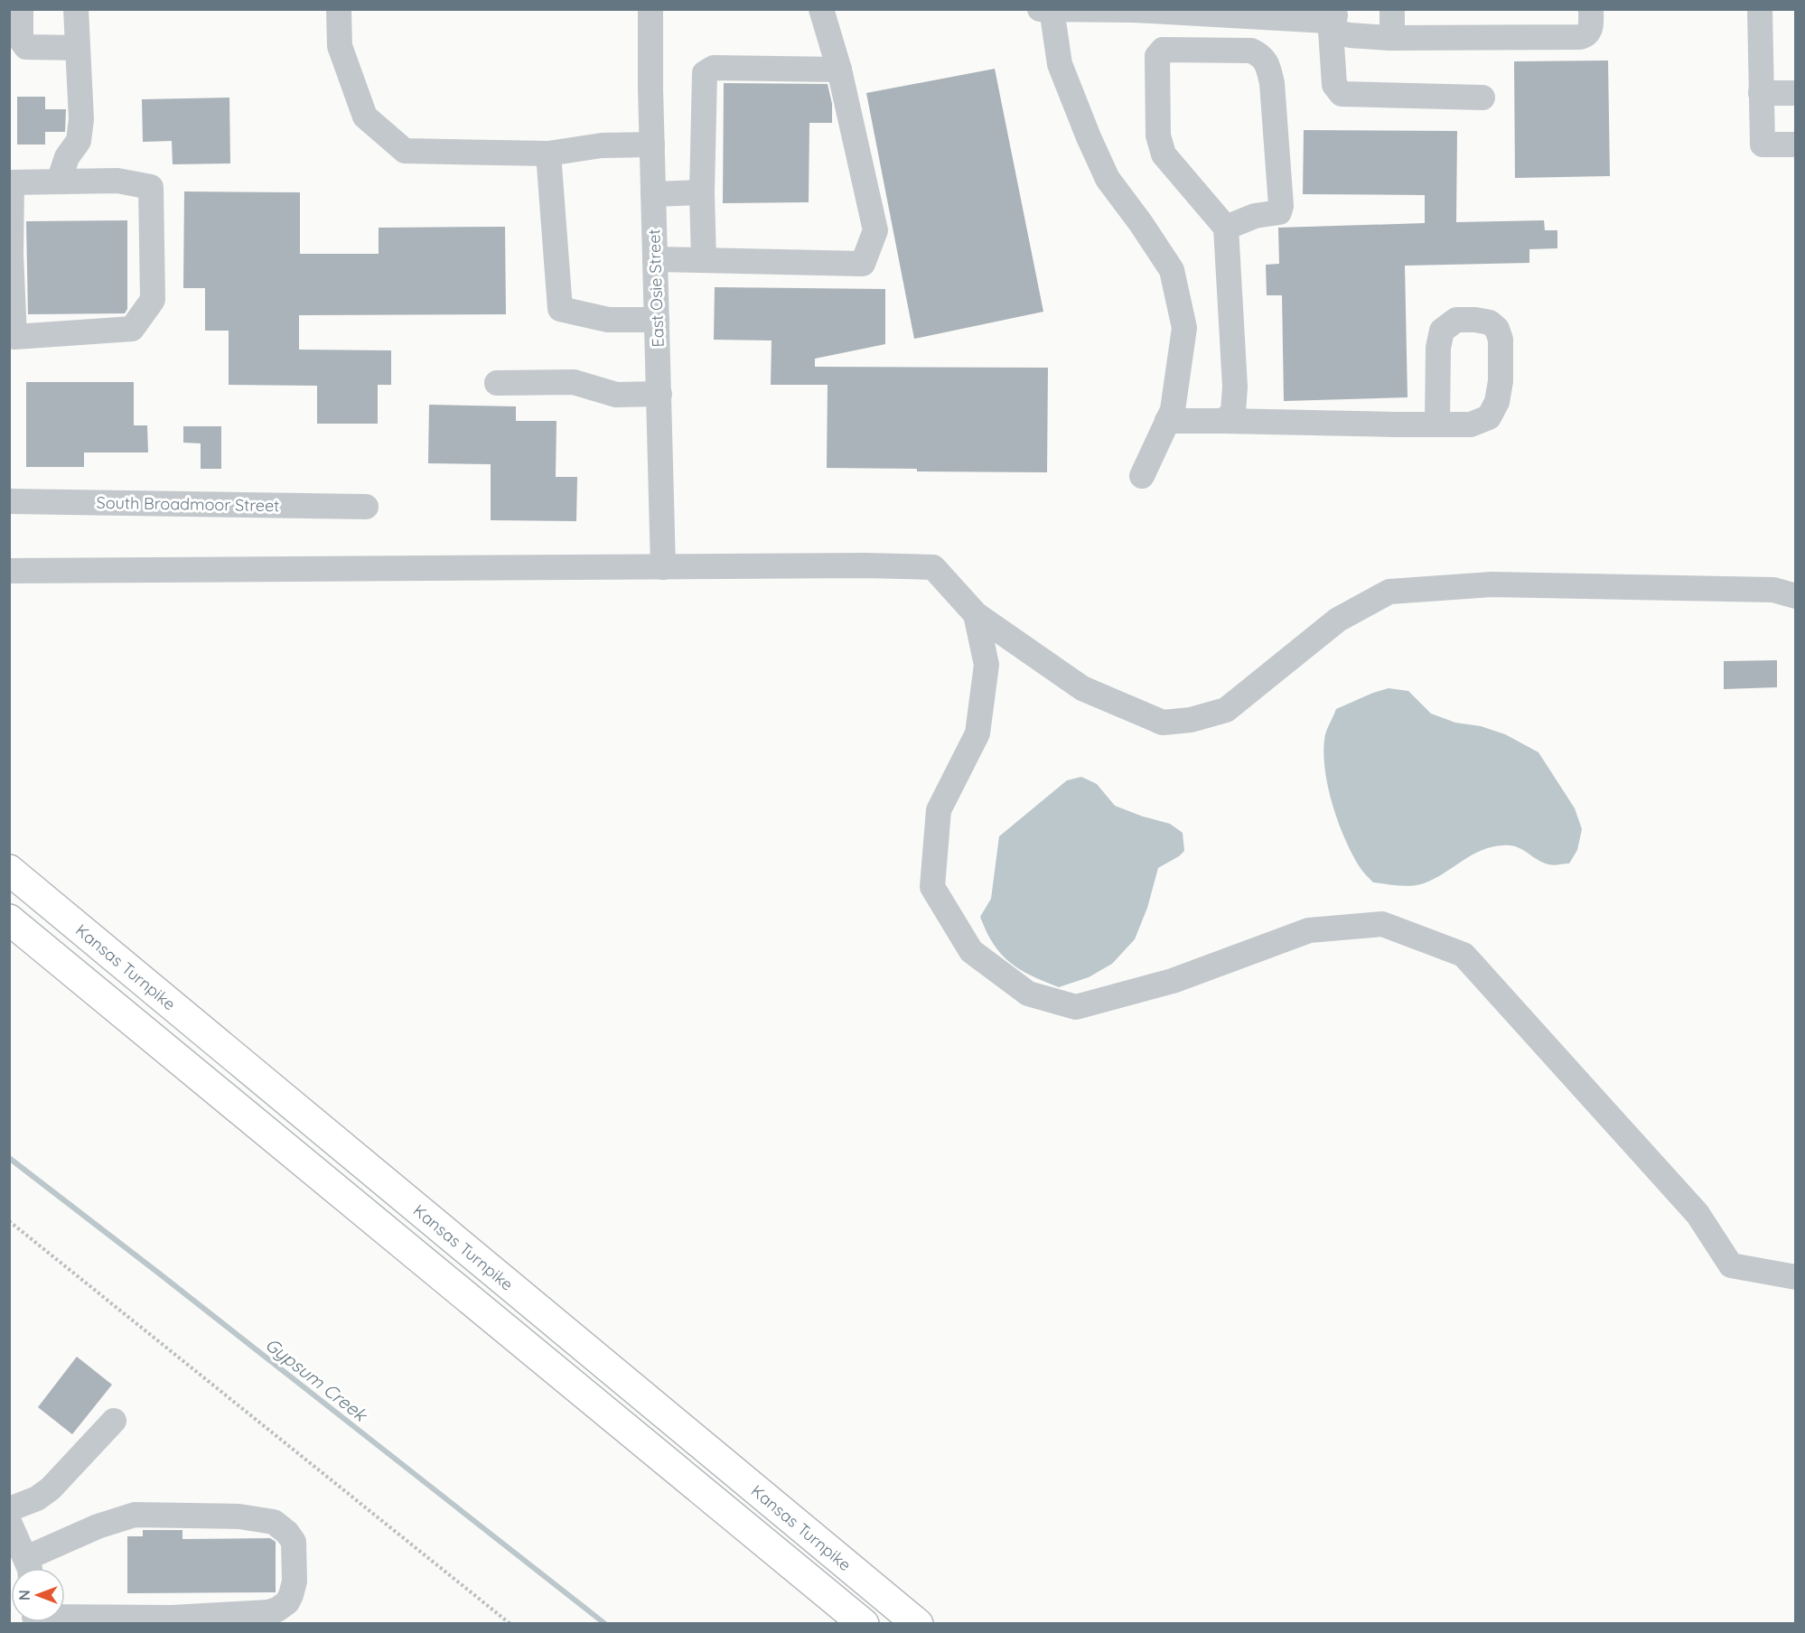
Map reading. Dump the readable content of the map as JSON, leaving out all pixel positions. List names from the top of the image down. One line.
{"streets":{"highway":["Kansas Turnpike"],"street":["East Osie Street","South Broadmoor Street"]},"water":["Gypsum Creek"],"north":"left"}
